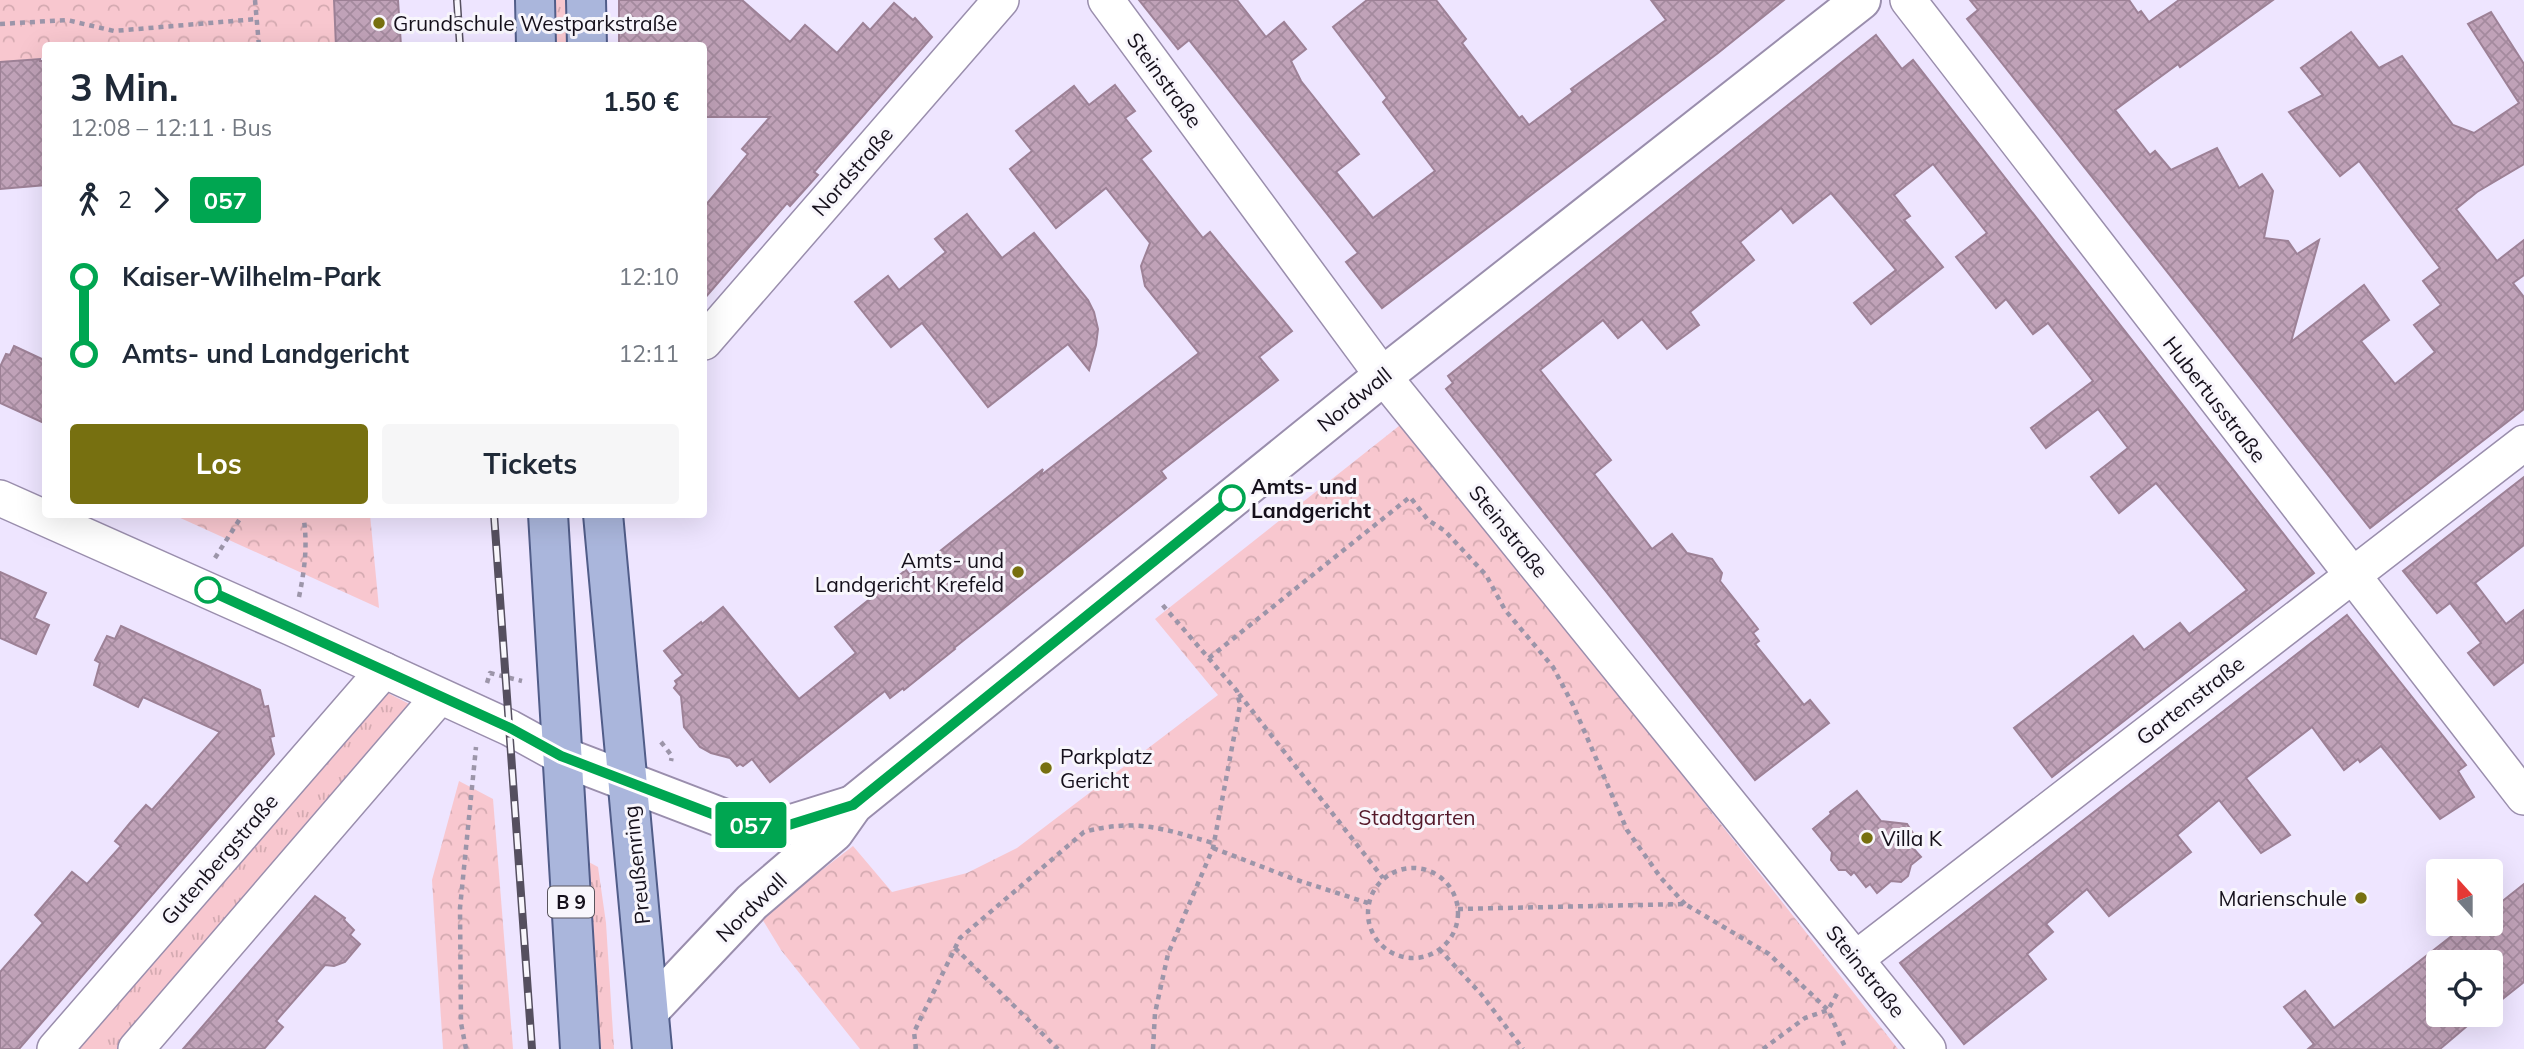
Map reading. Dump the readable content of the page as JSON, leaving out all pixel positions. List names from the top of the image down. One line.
{"streets":{"main road":["Preußenring","B 9"],"street":["Steinstraße","Nordstraße","Nordwall","Hubertusstraße","Gartenstraße","Gutenbergstraße"]},"crossings":[["Steinstraße","Nordwall"],["Steinstraße","Gartenstraße"],["Nordwall","Preußenring"],["Nordwall","B 9"],["Hubertusstraße","Gartenstraße"]],"parks":["Stadtgarten"],"places":["Grundschule Westparkstraße","Amts- und Landgericht","Amts- und Landgericht Krefeld","Parkplatz Gericht","Villa K","Marienschule"],"lines":["bus line 057"],"north":"top","page":{"on_map":"057","heading":["3 Min.","12:08 – 12:11 · Bus","1.50 €"],"legs":["2","057"],"list":[{"name":"Kaiser-Wilhelm-Park","value":"12:10"},{"name":"Amts- und Landgericht","value":"12:11"}],"buttons":["Los","Tickets"]}}
